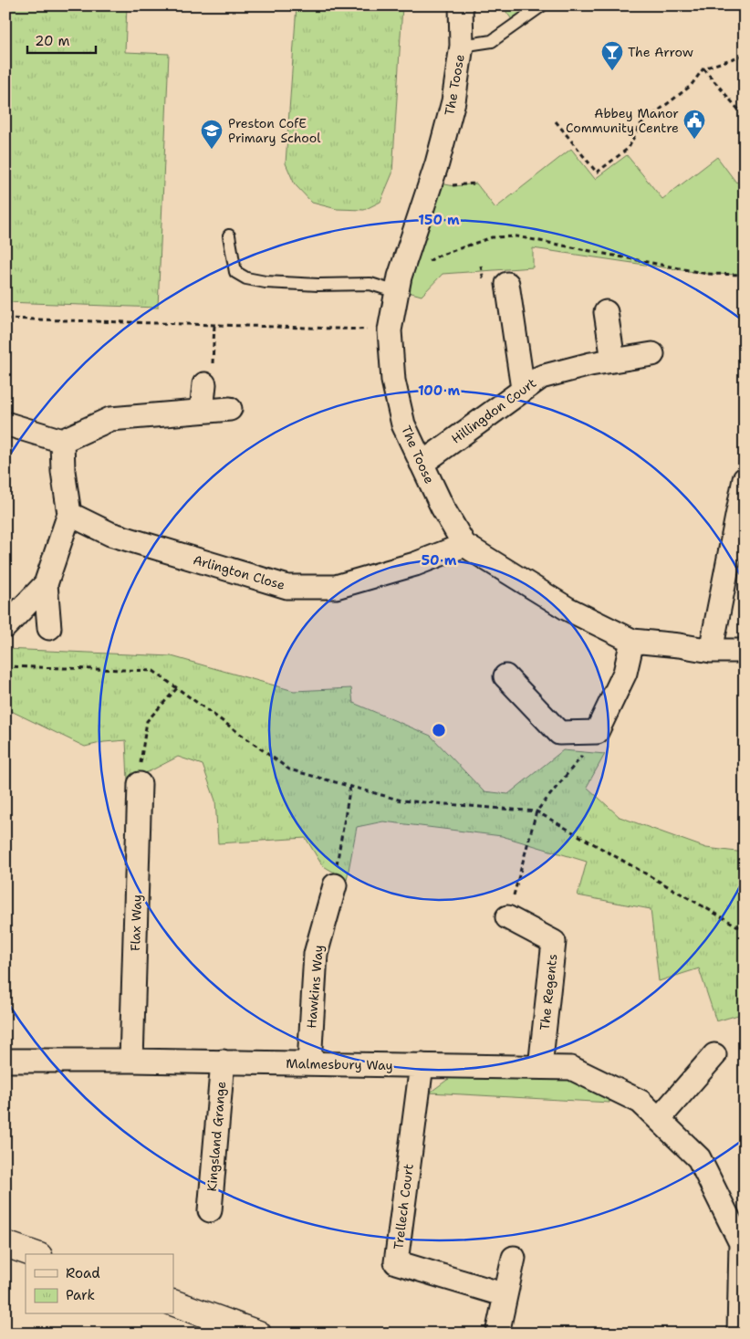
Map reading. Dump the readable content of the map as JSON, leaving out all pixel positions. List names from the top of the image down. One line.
{"streets":{"street":["The Toose","Hillingdon Court","Arlington Close","Flax Way","Hawkins Way","The Regents","Malmesbury Way","Kingsland Grange","Trellech Court"]},"crossings":[["The Toose","Hillingdon Court"],["The Toose","Arlington Close"],["Flax Way","Malmesbury Way"],["Hawkins Way","Malmesbury Way"],["The Regents","Malmesbury Way"],["Malmesbury Way","Kingsland Grange"],["Malmesbury Way","Trellech Court"]],"places":{"bar":["The Arrow"],"public building":["Abbey Manor Community Centre"],"school or university":["Preston CofE Primary School"]},"legend":["Road","Park"],"scale_bar":"20 m","rings":["150 m","100 m","50 m"]}
